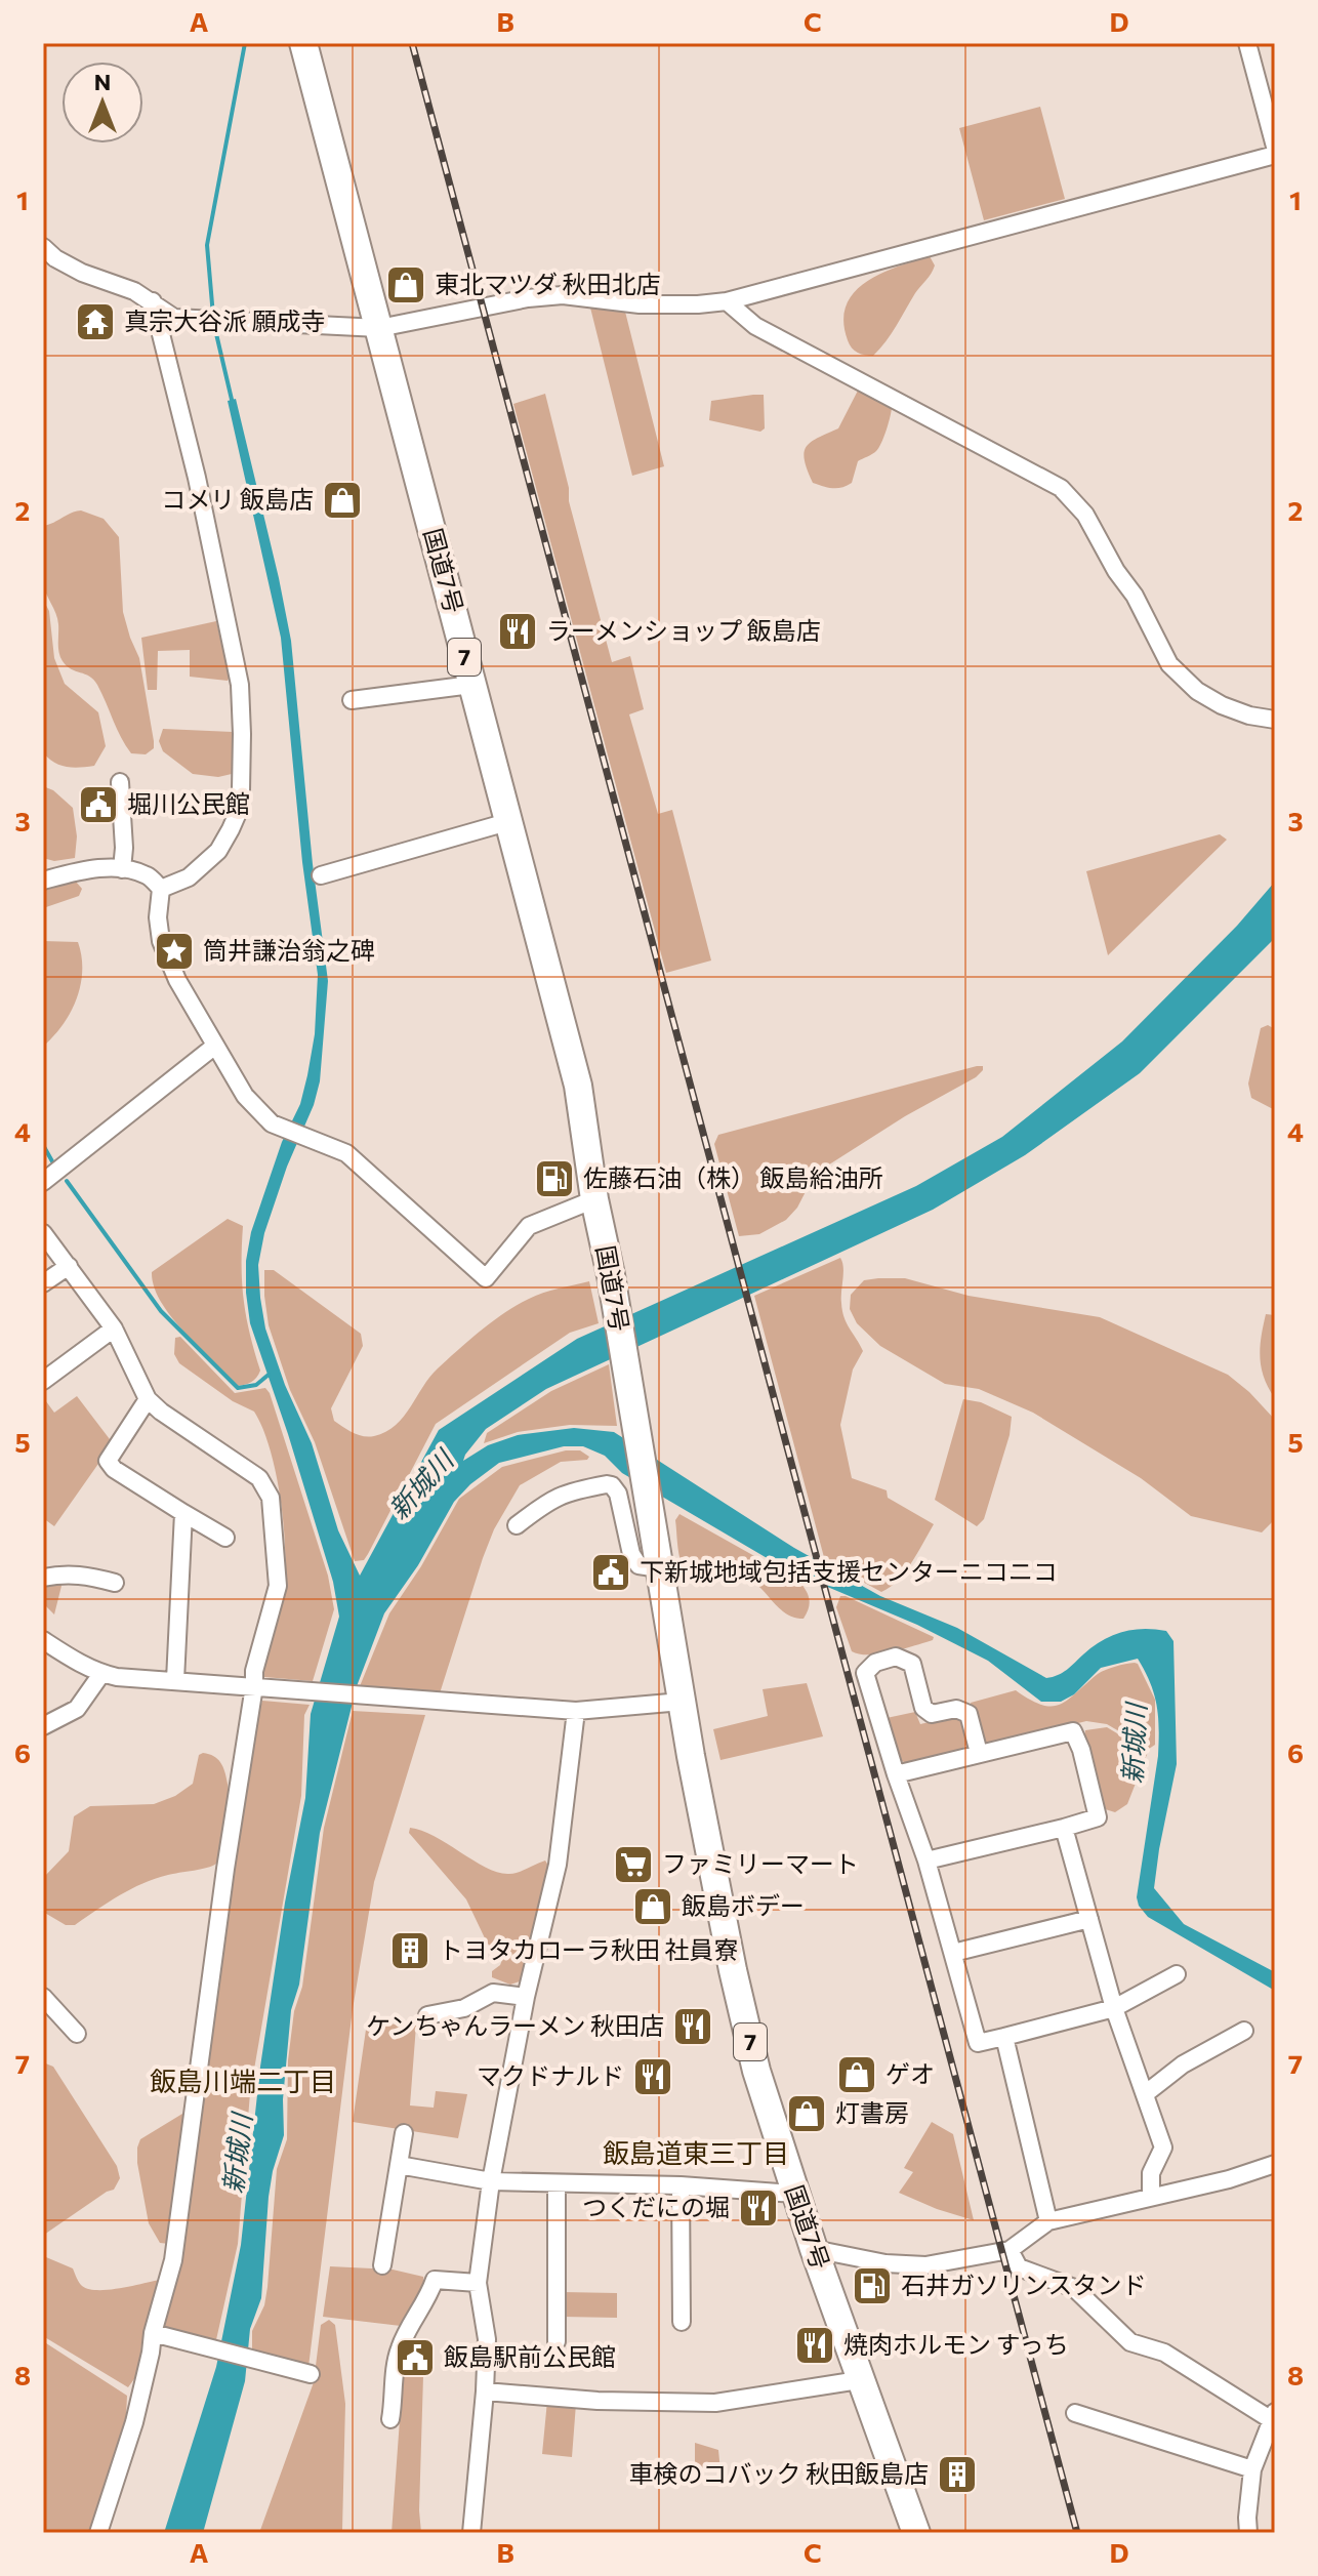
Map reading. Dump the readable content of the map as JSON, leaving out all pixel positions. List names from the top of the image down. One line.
{"streets":{"highway":["国道7号","7"]},"districts":["飯島川端二丁目","飯島道東三丁目"],"water":["新城川"],"places":{"shop":["東北マツダ 秋田北店","コメリ 飯島店","飯島ボデー","ゲオ","灯書房"],"temple":["真宗大谷派 願成寺"],"restaurant":["ラーメンショップ 飯島店","ケンちゃんラーメン 秋田店","マクドナルド","つくだにの堀","焼肉ホルモン すっち"],"public building":["堀川公民館","下新城地域包括支援センターニコニコ","飯島駅前公民館"],"place":["筒井謙治翁之碑"],"fuel station":["佐藤石油（株） 飯島給油所","石井ガソリンスタンド"],"supermarket":["ファミリーマート"],"building":["トヨタカローラ秋田 社員寮","車検のコバック 秋田飯島店"]},"north":"top","grid":{"columns":["A","B","C","D"],"rows":["1","2","3","4","5","6","7","8"]}}
